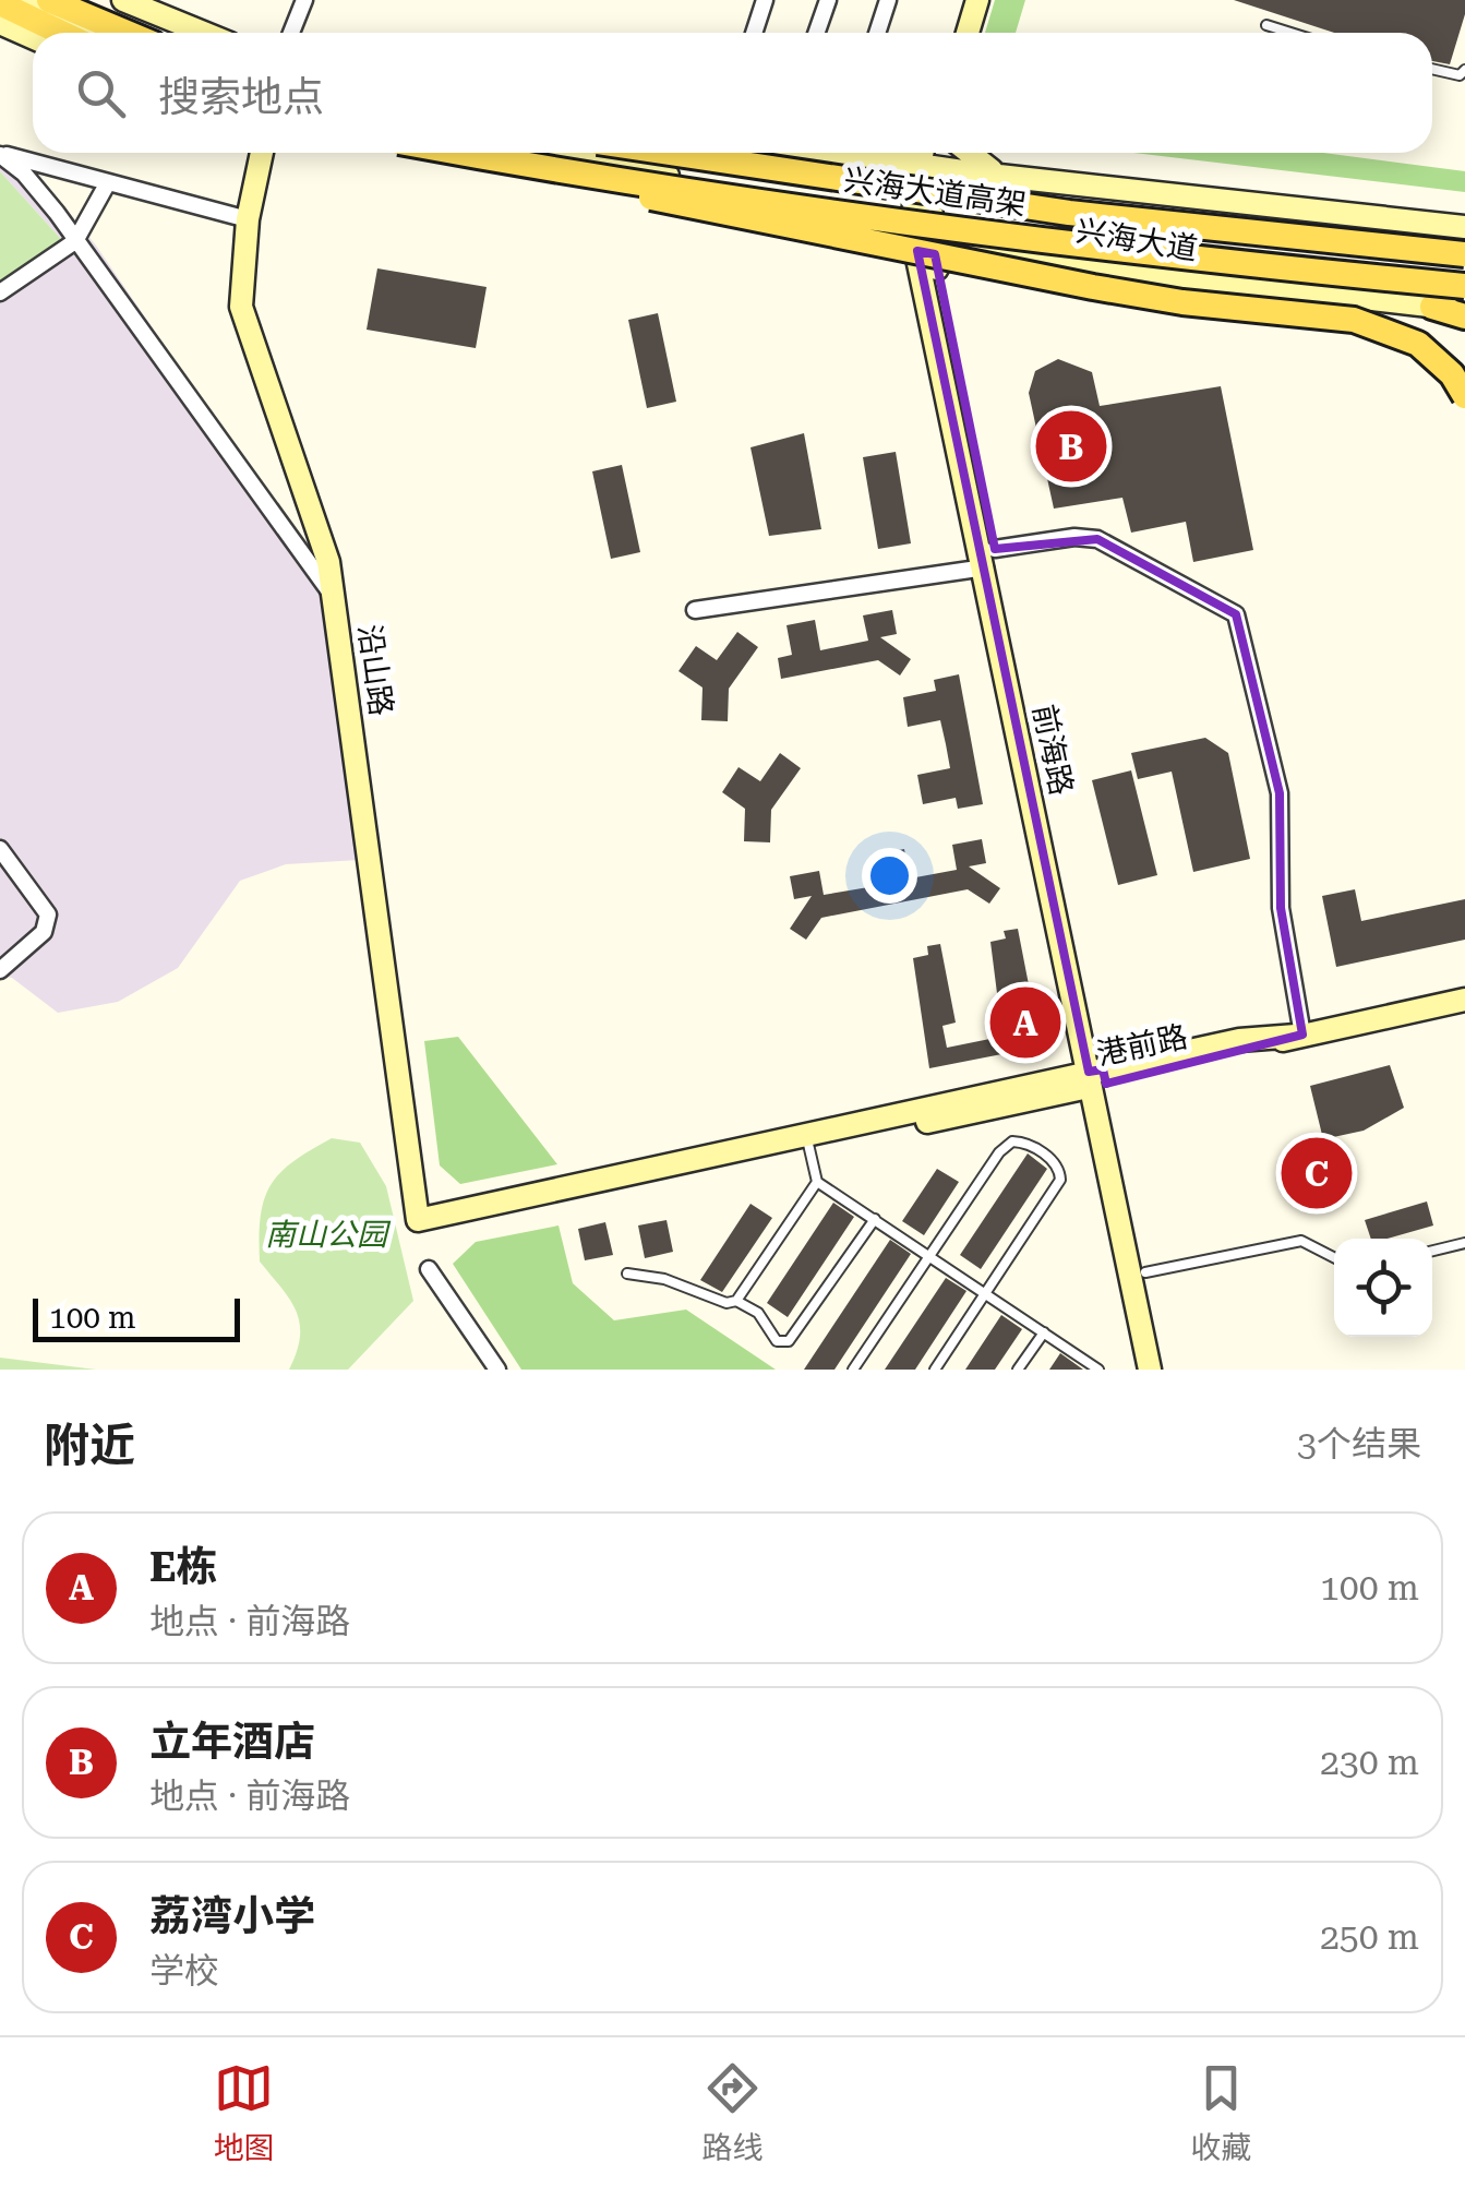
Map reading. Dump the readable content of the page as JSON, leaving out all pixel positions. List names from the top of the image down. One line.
{"streets":{"main road":["兴海大道高架"],"street":["兴海大道","沿山路","前海路","港前路"]},"crossings":[["兴海大道","前海路"],["沿山路","港前路"],["前海路","港前路"]],"parks":["南山公园"],"scale_bar":"100 m","page":{"search":"搜索地点","pins":["B","A","C"],"scale":"100 m","heading":["附近","3个结果"],"list":[{"mark":"A","name":"E栋","note":"地点 · 前海路","value":"100 m"},{"mark":"B","name":"立年酒店","note":"地点 · 前海路","value":"230 m"},{"mark":"C","name":"荔湾小学","note":"学校","value":"250 m"}],"nav":["地图","路线","收藏"]}}
